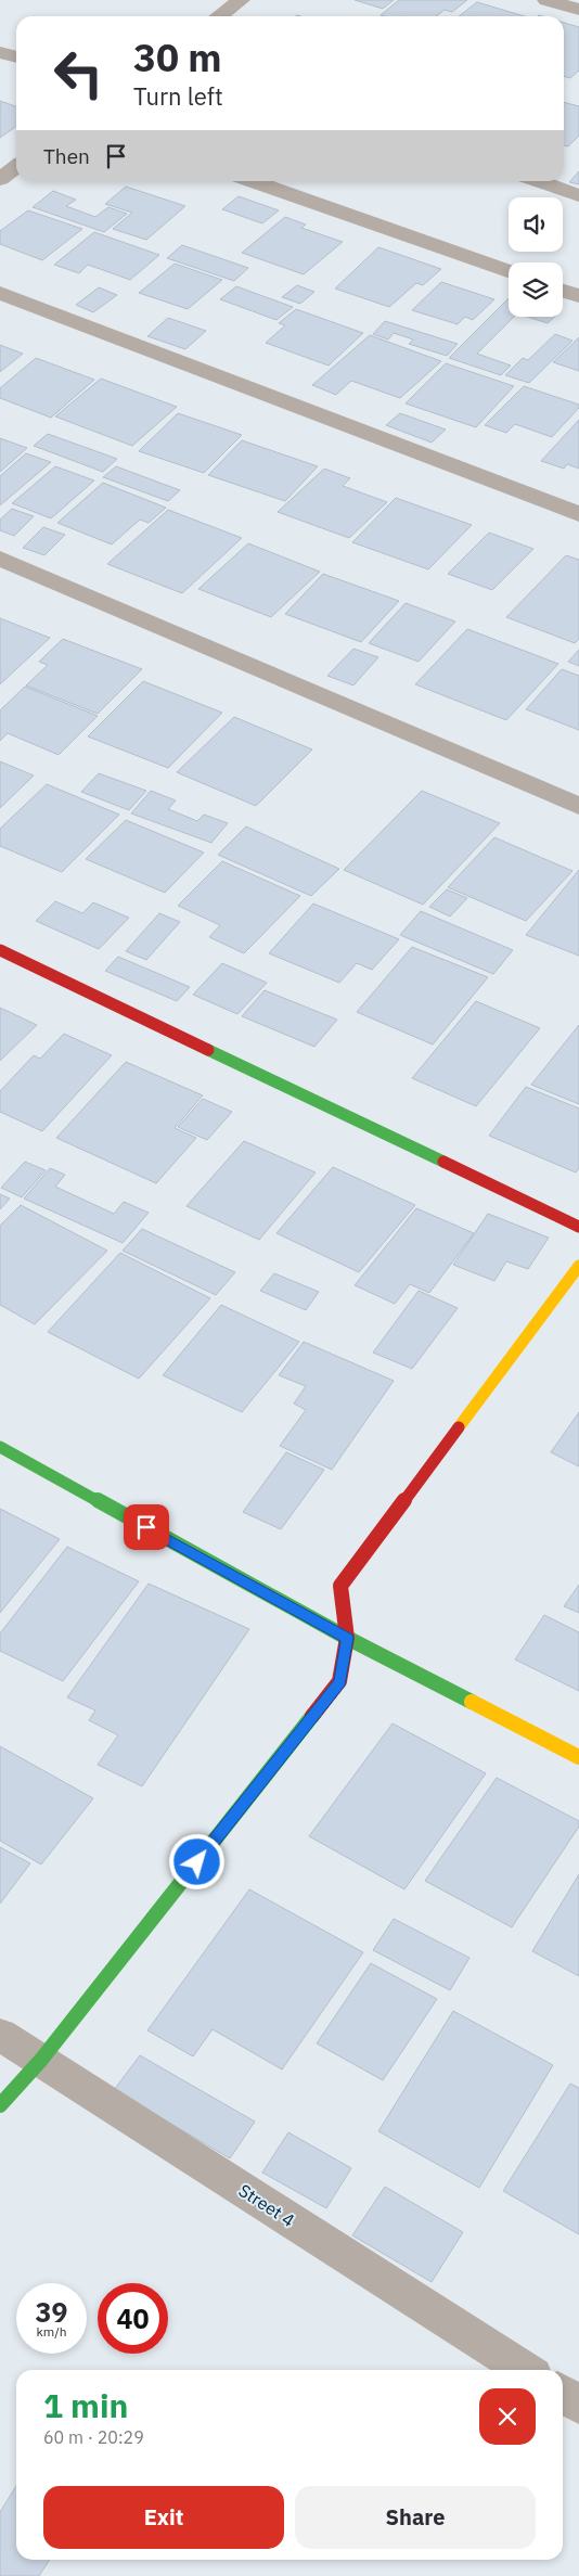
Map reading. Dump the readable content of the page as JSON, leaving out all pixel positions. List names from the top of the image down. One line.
{"streets":{"street":["Street 4"]},"page":{"turn":["30 m","Turn left"],"then":"Then","speed":"39 km/h","limit":"40","heading":["1 min","60 m · 20:29"],"buttons":["Exit","Share"]}}
